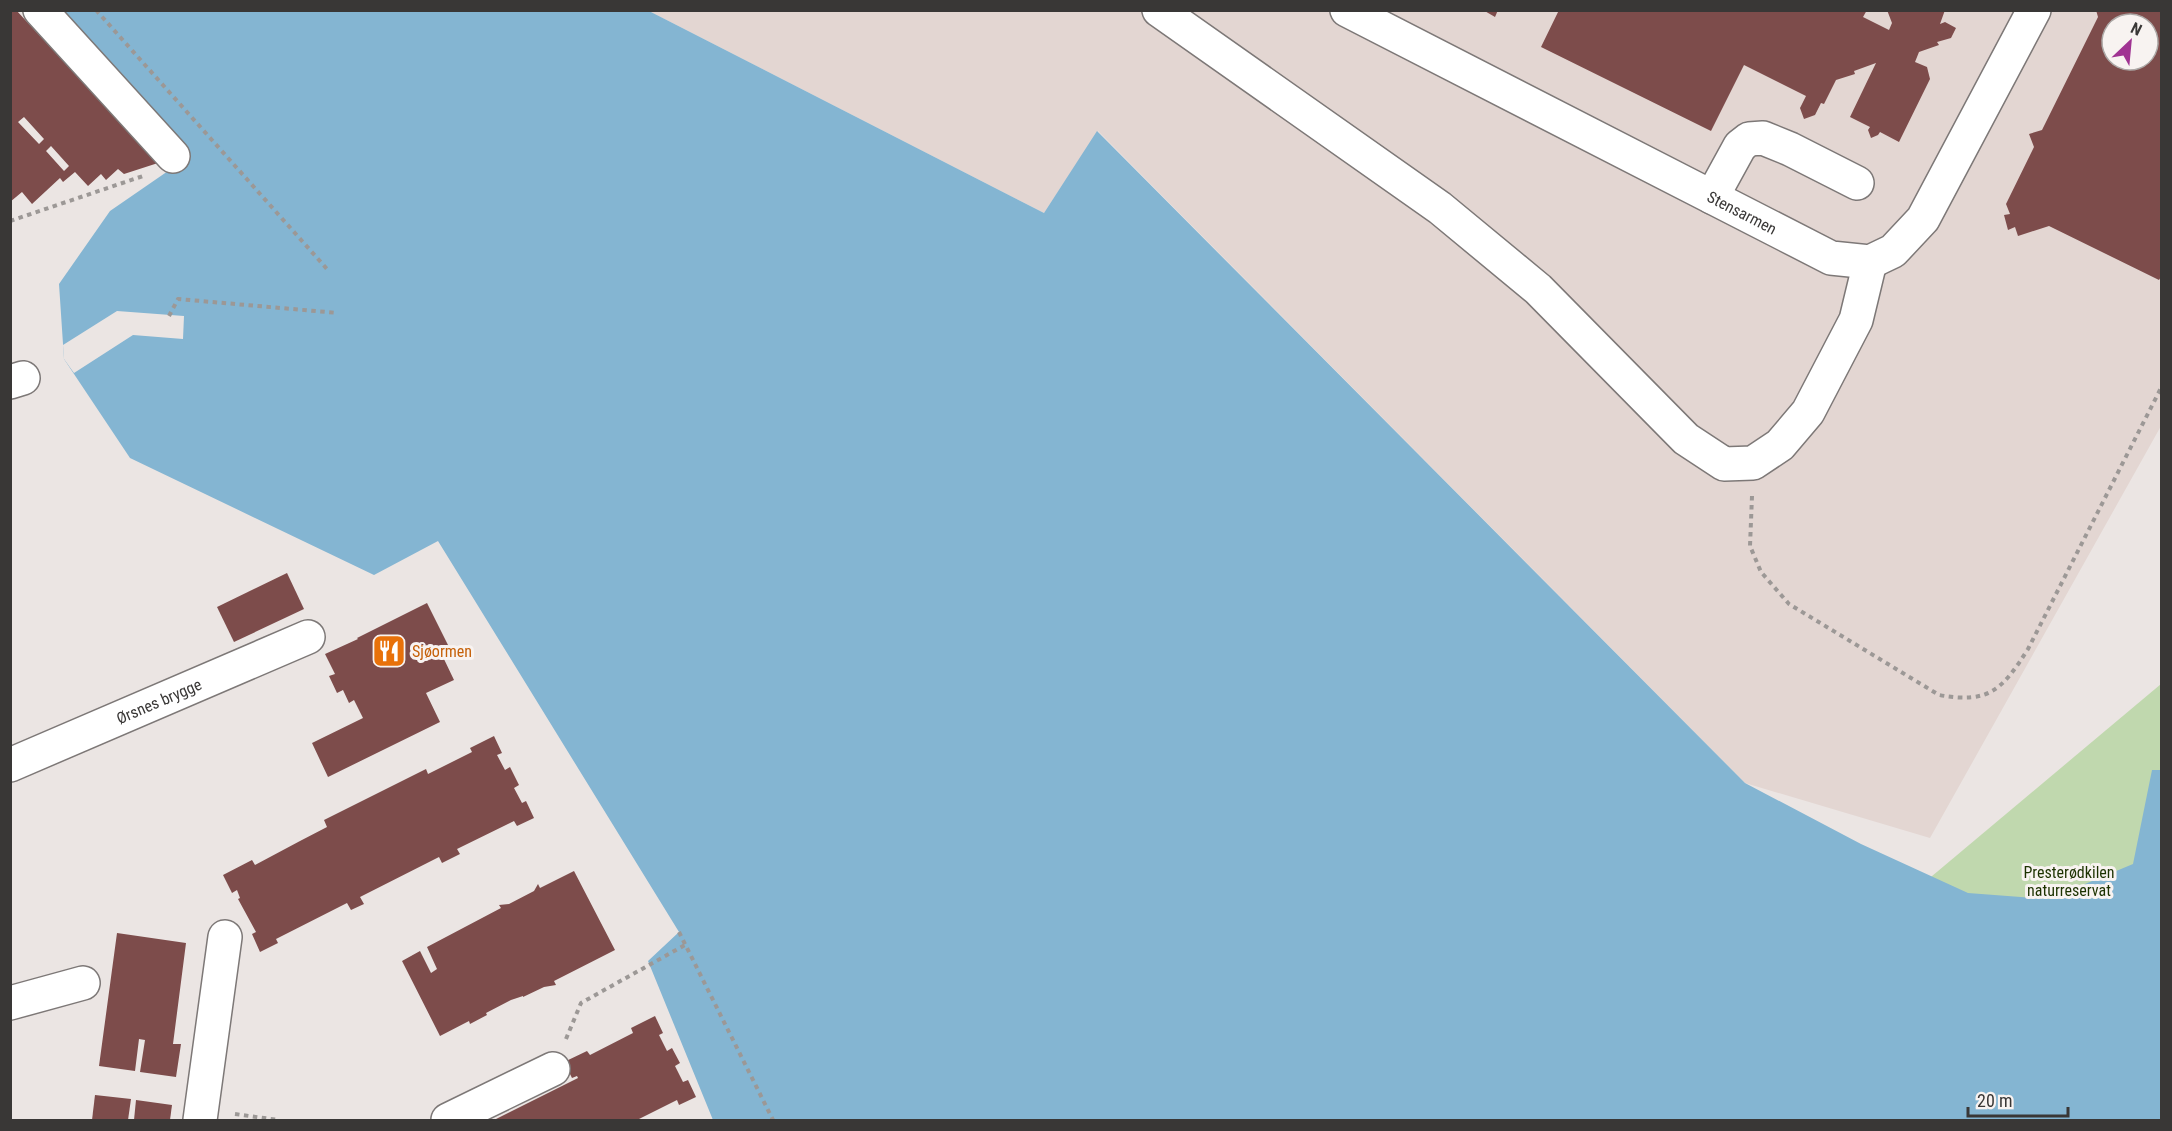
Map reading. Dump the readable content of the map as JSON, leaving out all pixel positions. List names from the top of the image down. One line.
{"streets":{"street":["Stensarmen","Ørsnes brygge"]},"parks":["Presterødkilen naturreservat"],"places":{"restaurant":["Sjøormen"]},"scale_bar":"20 m","north":"top right"}
